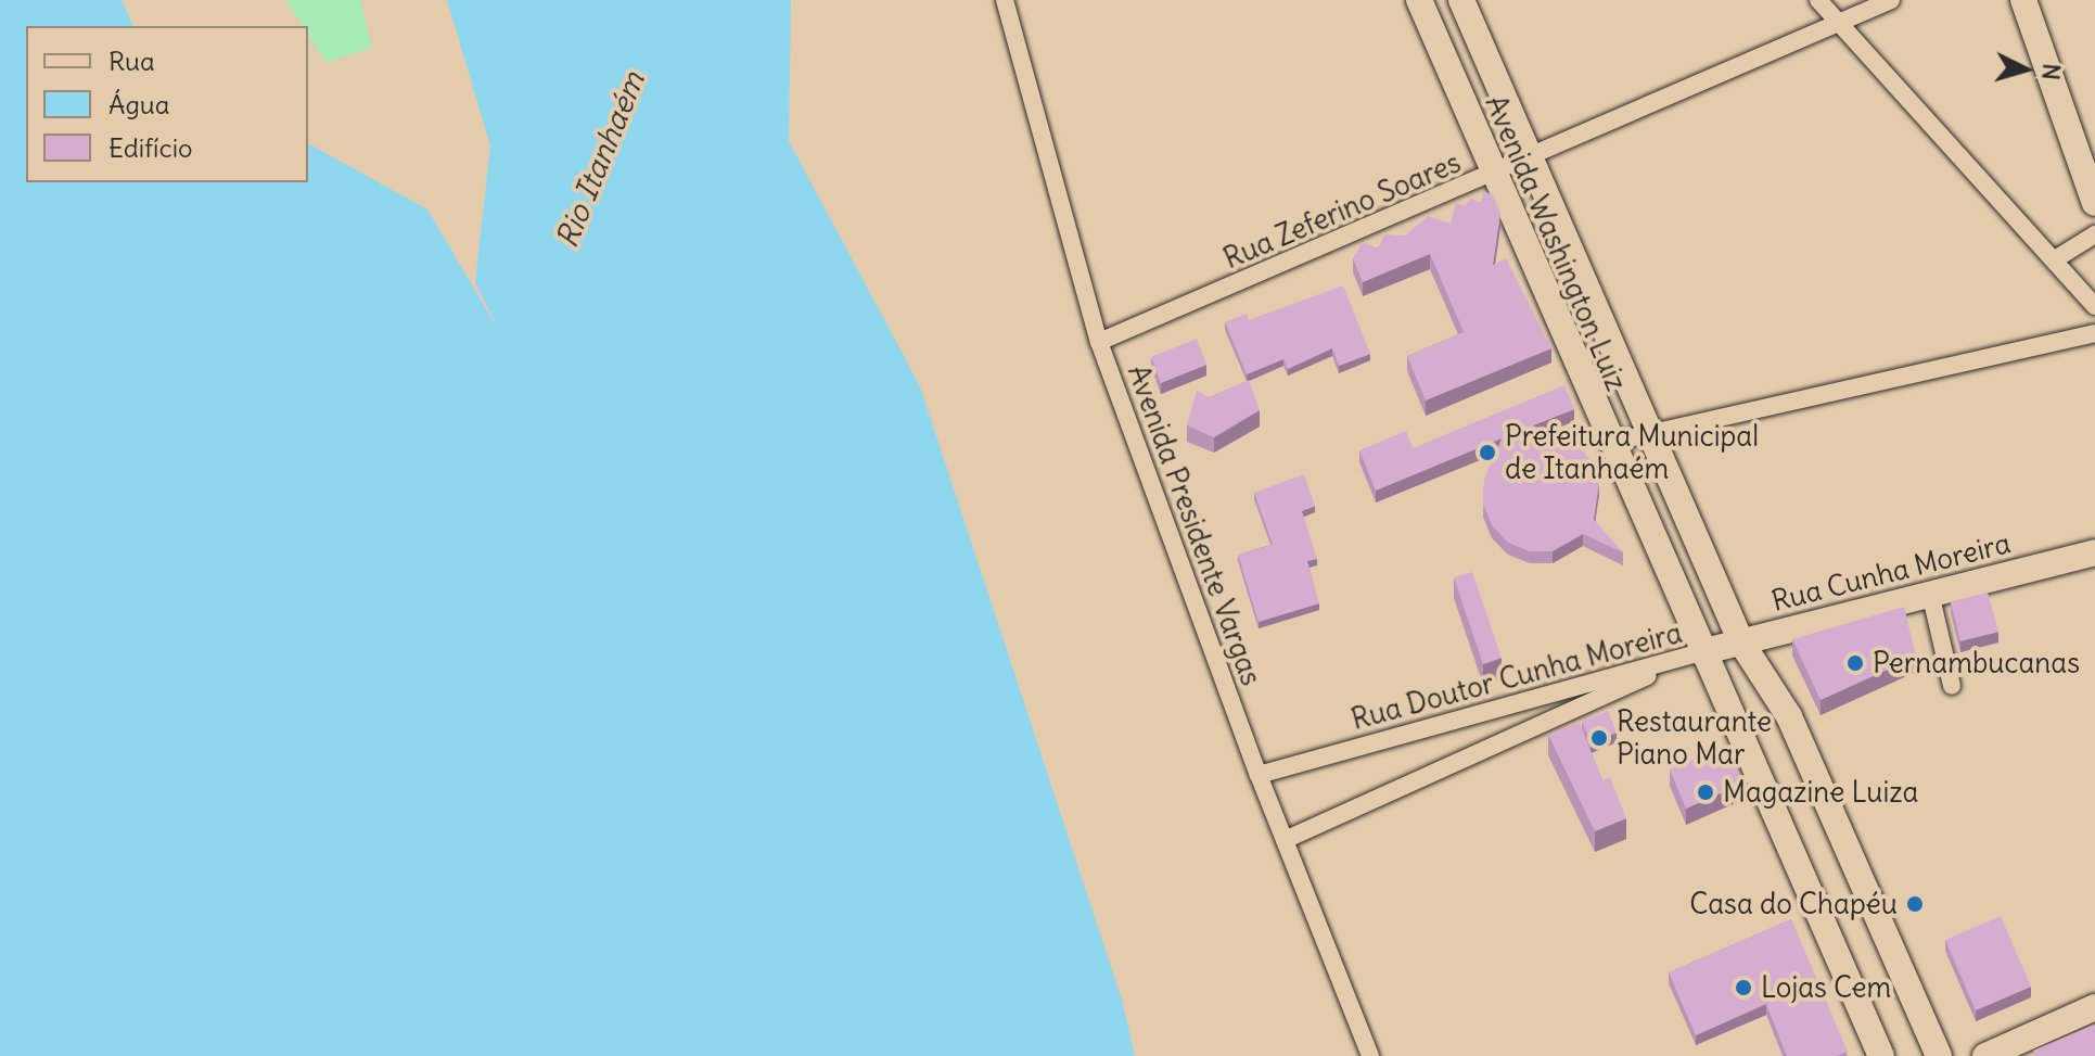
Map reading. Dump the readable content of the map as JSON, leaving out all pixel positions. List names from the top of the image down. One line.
{"streets":{"main road":["Avenida Washington Luiz","Rua Cunha Moreira"],"street":["Rua Zeferino Soares","Avenida Presidente Vargas","Rua Doutor Cunha Moreira"]},"crossings":[["Rua Zeferino Soares","Avenida Washington Luiz"],["Rua Zeferino Soares","Avenida Presidente Vargas"],["Avenida Washington Luiz","Rua Cunha Moreira"],["Avenida Washington Luiz","Rua Doutor Cunha Moreira"],["Avenida Presidente Vargas","Rua Doutor Cunha Moreira"],["Rua Cunha Moreira","Rua Doutor Cunha Moreira"]],"water":["Rio Itanhaém"],"places":["Prefeitura Municipal de Itanhaém","Pernambucanas","Restaurante Piano Mar","Magazine Luiza","Casa do Chapéu","Lojas Cem"],"legend":["Rua","Água","Edifício"],"north":"right"}
